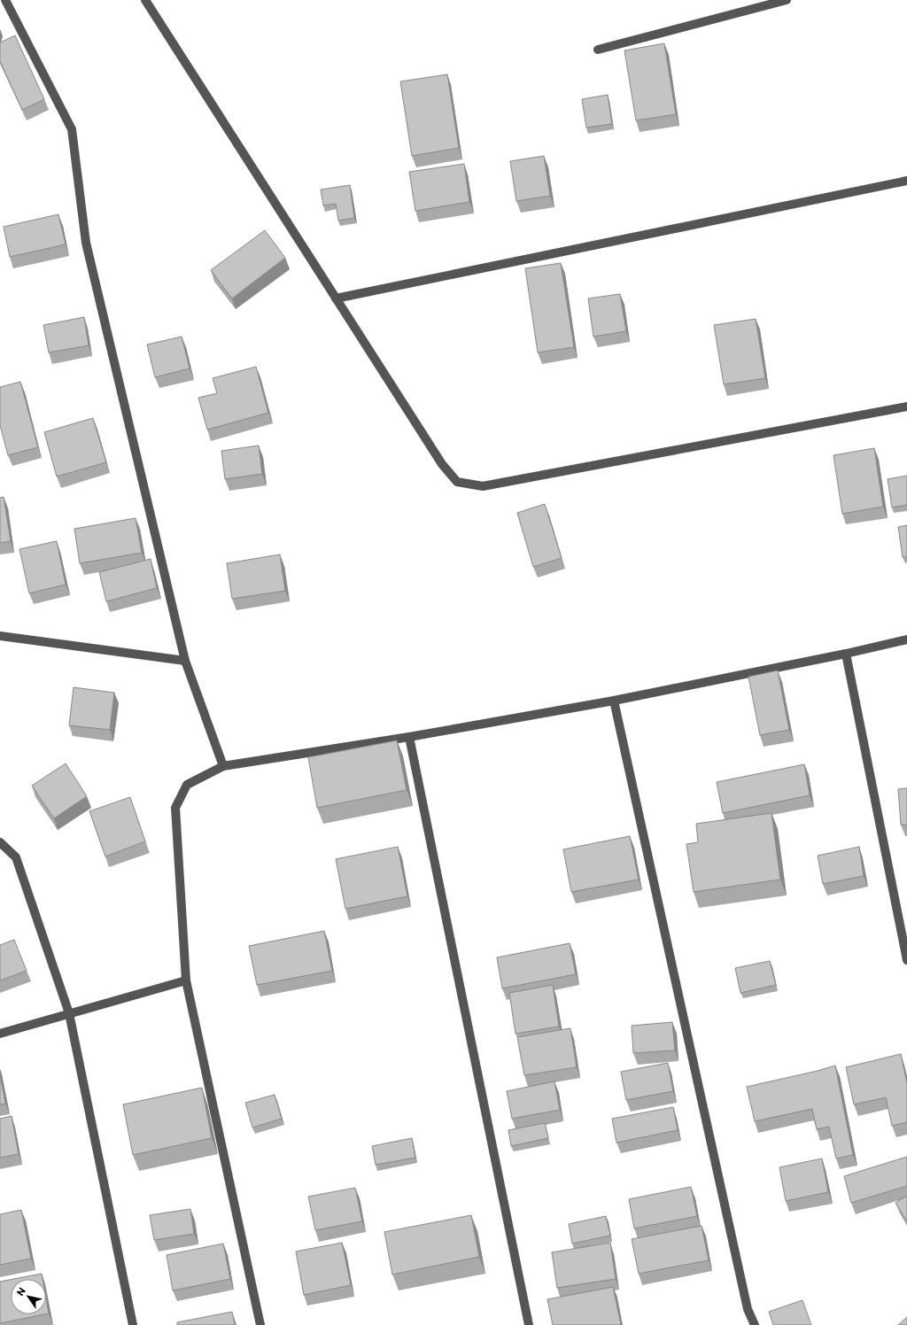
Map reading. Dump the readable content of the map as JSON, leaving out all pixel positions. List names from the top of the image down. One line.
{"north":"top left"}
